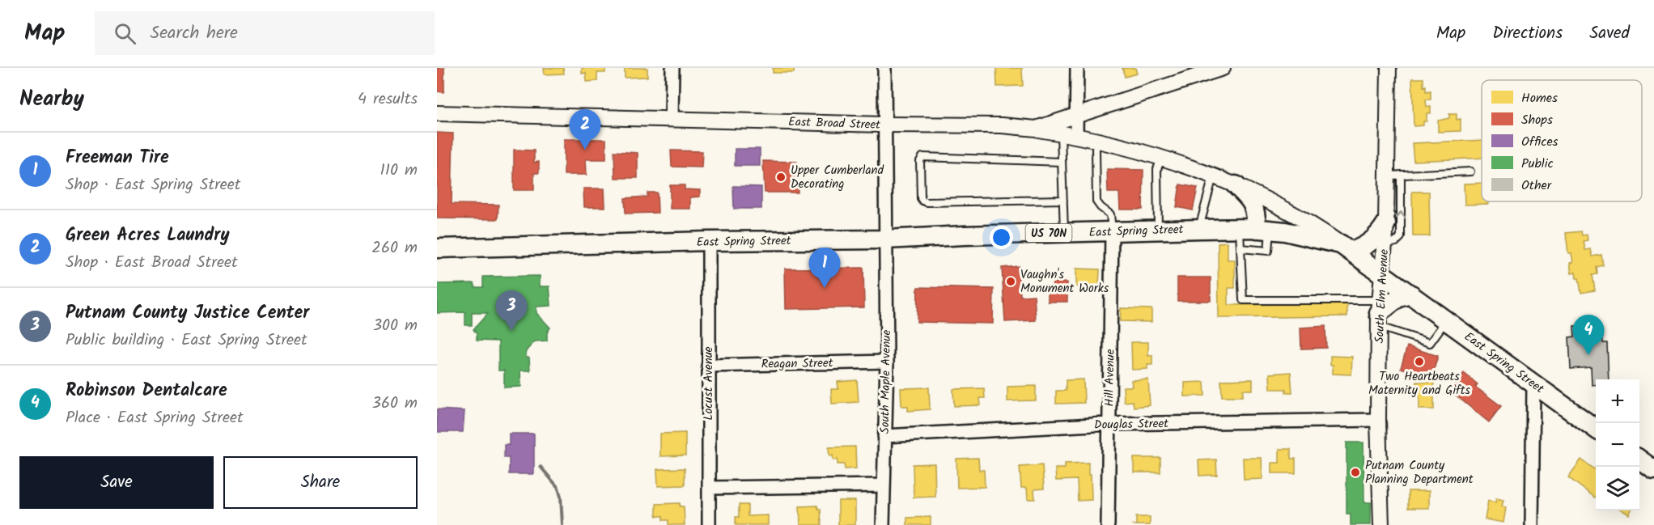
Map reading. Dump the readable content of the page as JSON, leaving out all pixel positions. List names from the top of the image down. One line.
{"streets":{"main road":["East Spring Street","US 70N"],"street":["East Broad Street","South Elm Avenue","Reagan Street","Hill Avenue","South Maple Avenue","Locust Avenue","Douglas Street"]},"crossings":[["East Broad Street","South Maple Avenue"],["East Spring Street","South Elm Avenue"],["East Spring Street","Hill Avenue"],["East Spring Street","South Maple Avenue"],["East Spring Street","Locust Avenue"],["South Elm Avenue","Douglas Street"],["Reagan Street","South Maple Avenue"],["Reagan Street","Locust Avenue"],["Hill Avenue","Douglas Street"],["South Maple Avenue","Douglas Street"]],"places":["Upper Cumberland Decorating","Vaughn's Monument Works","Two Heartbeats Maternity and Gifts","Putnam County Planning Department"],"legend":["Homes","Shops","Offices","Public","Other"],"page":{"header":"Map","search":"Search here","nav":["Map","Directions","Saved"],"heading":["Nearby","4 results"],"pins":["2","1","3","4"],"list":[{"mark":"1","name":"Freeman Tire","note":"Shop · East Spring Street","value":"110 m"},{"mark":"2","name":"Green Acres Laundry","note":"Shop · East Broad Street","value":"260 m"},{"mark":"3","name":"Putnam County Justice Center","note":"Public building · East Spring Street","value":"300 m"},{"mark":"4","name":"Robinson Dentalcare","note":"Place · East Spring Street","value":"360 m"}],"map_buttons":["+","−"],"buttons":["Save","Share"]}}
